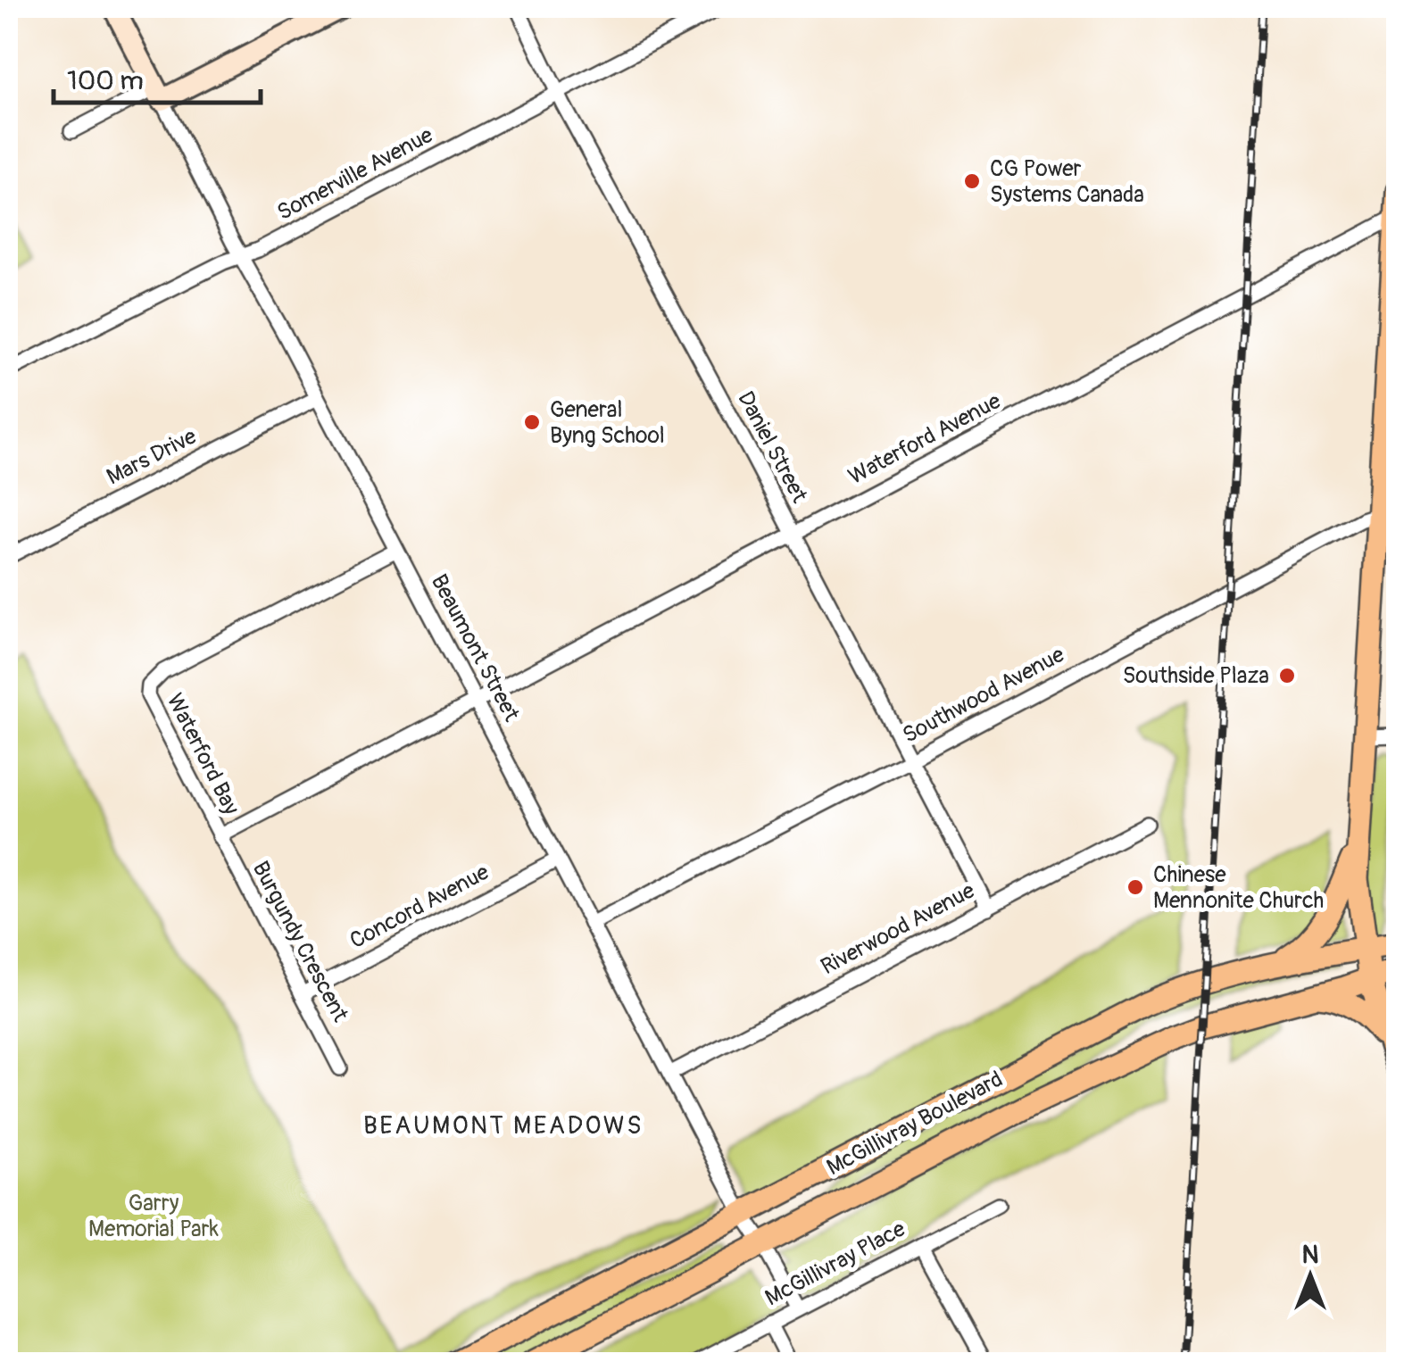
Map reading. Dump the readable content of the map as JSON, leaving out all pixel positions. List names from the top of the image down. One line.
{"streets":{"main road":["McGillivray Boulevard"],"street":["Somerville Avenue","Waterford Avenue","Daniel Street","Mars Drive","Beaumont Street","Southwood Avenue","Waterford Bay","Concord Avenue","Riverwood Avenue","Burgundy Crescent","McGillivray Place"]},"crossings":[["Somerville Avenue","Daniel Street"],["Somerville Avenue","Beaumont Street"],["Waterford Avenue","Daniel Street"],["Waterford Avenue","Beaumont Street"],["Waterford Avenue","Waterford Bay"],["Daniel Street","Southwood Avenue"],["Daniel Street","Riverwood Avenue"],["Mars Drive","Beaumont Street"],["Beaumont Street","Southwood Avenue"],["Beaumont Street","Waterford Bay"],["Beaumont Street","Concord Avenue"],["Beaumont Street","Riverwood Avenue"],["Beaumont Street","McGillivray Boulevard"],["Beaumont Street","McGillivray Place"],["Waterford Bay","Burgundy Crescent"],["Concord Avenue","Burgundy Crescent"]],"districts":["BEAUMONT MEADOWS"],"parks":["Garry Memorial Park"],"places":["CG Power Systems Canada","General Byng School","Southside Plaza","Chinese Mennonite Church"],"scale_bar":"100 m","north":"top"}
